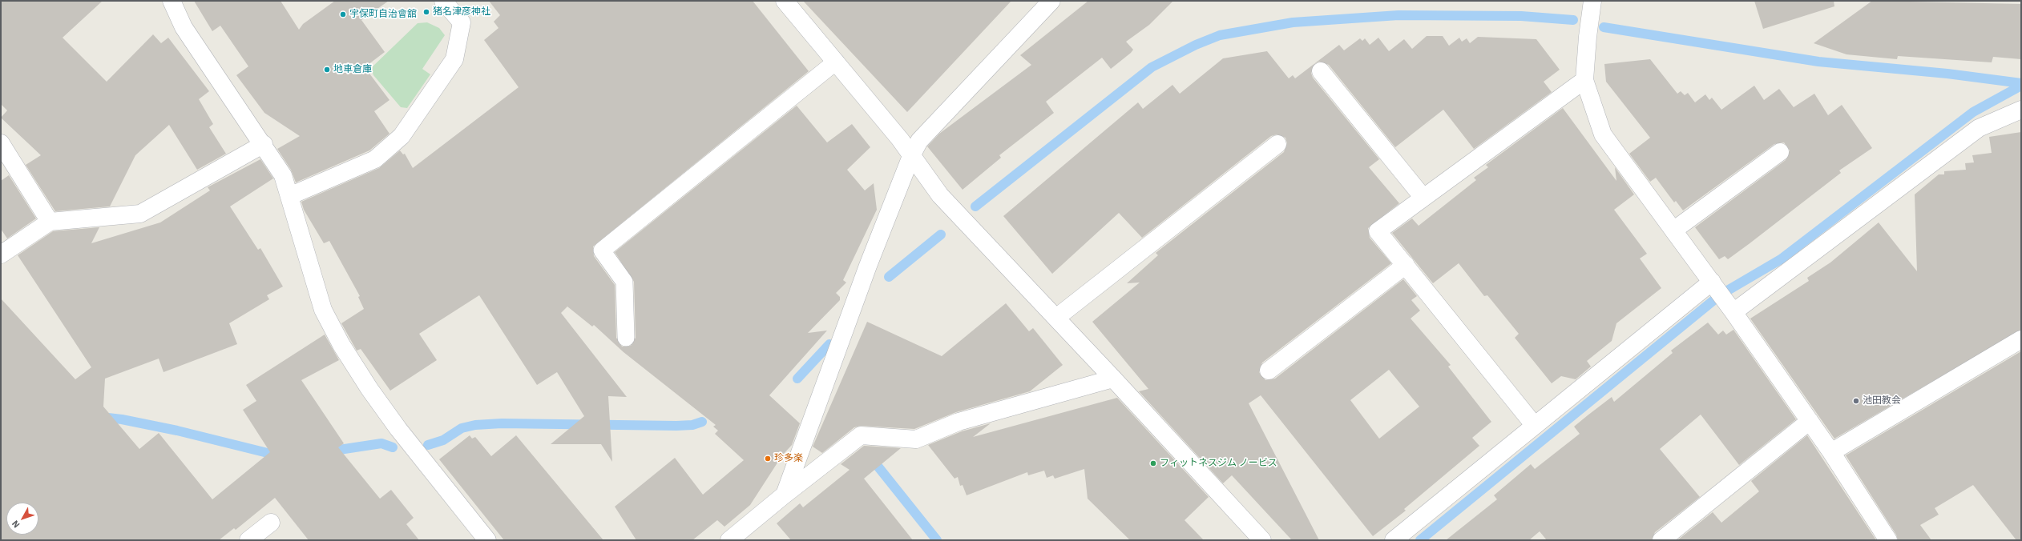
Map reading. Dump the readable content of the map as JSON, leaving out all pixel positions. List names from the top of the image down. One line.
{"places":["猪名津彦神社","宇保町自治會舘","地車倉庫","池田教会","珍多楽","フィットネスジム ノービス"],"north":"bottom left"}
